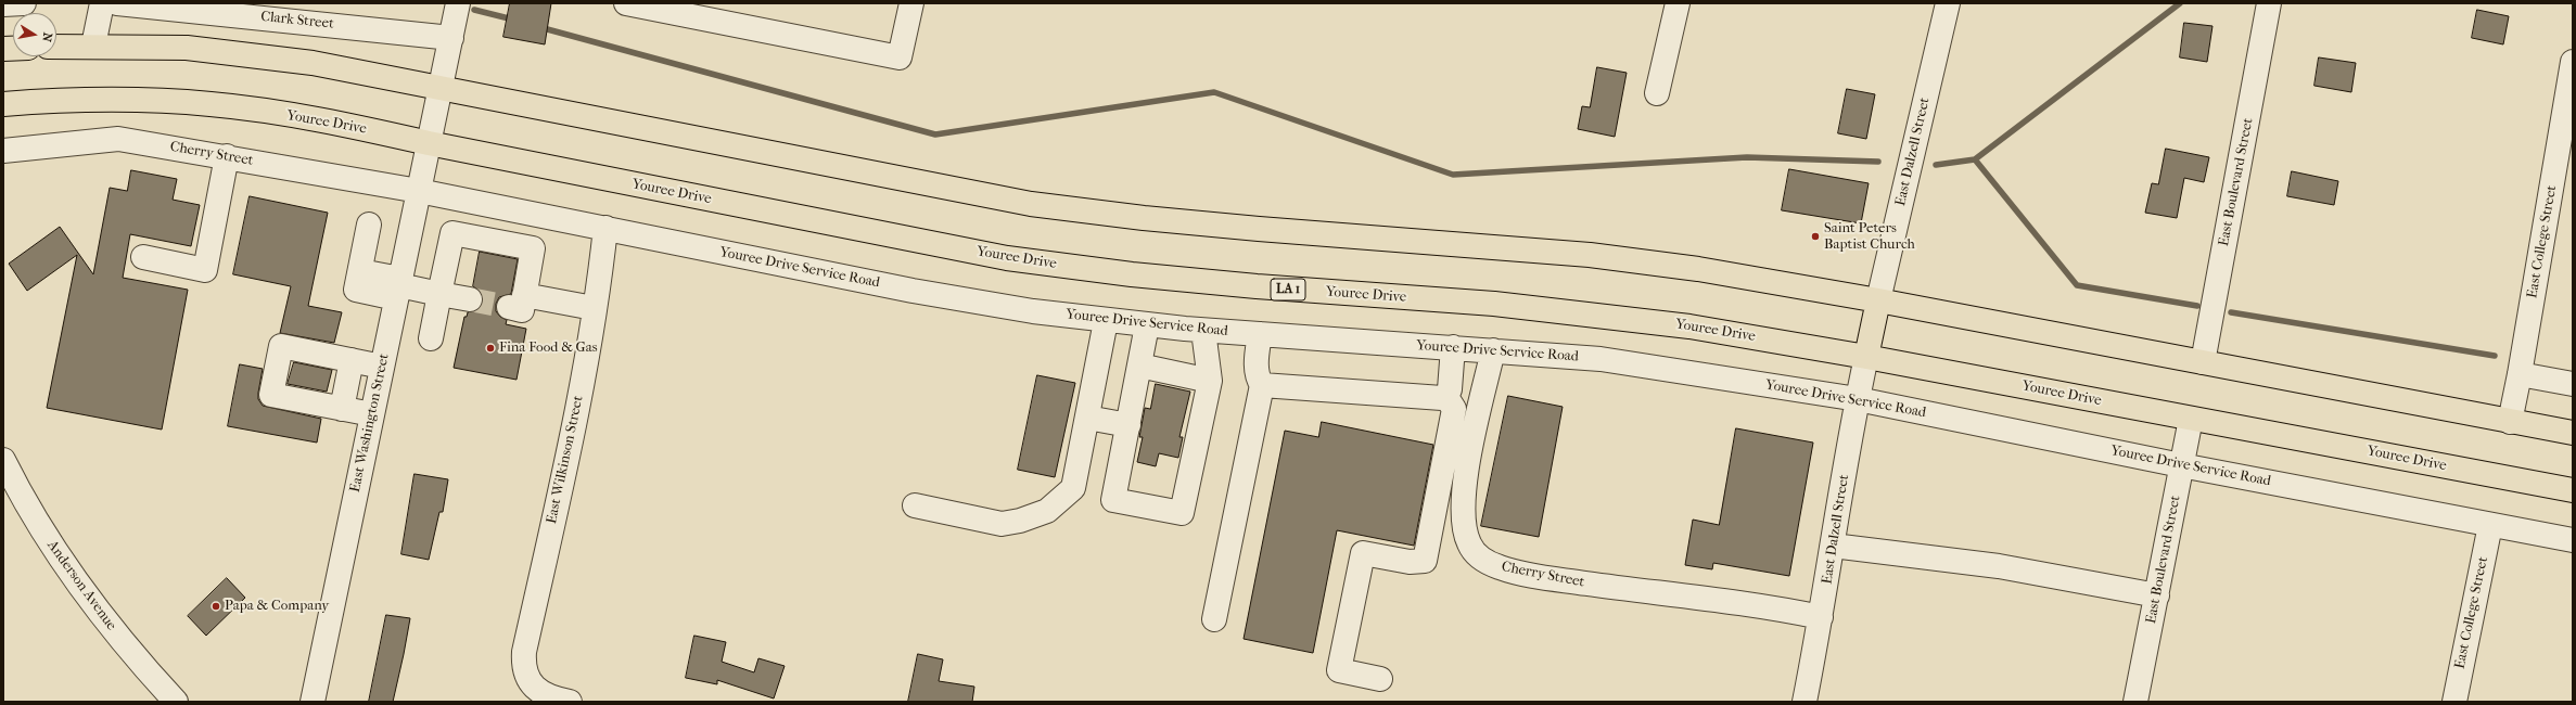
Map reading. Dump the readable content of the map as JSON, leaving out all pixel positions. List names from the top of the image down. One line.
{"streets":{"main road":["Youree Drive","LA 1"],"street":["Clark Street","East Dalzell Street","Cherry Street","East Boulevard Street","East College Street","Youree Drive Service Road","East Washington Street","East Wilkinson Street","Anderson Avenue"]},"crossings":[["Youree Drive","East Dalzell Street"],["Youree Drive","East Boulevard Street"],["Youree Drive","East Washington Street"],["East Dalzell Street","Cherry Street"],["East Dalzell Street","Youree Drive Service Road"],["Cherry Street","Youree Drive Service Road"],["Cherry Street","East Washington Street"],["East Boulevard Street","Youree Drive Service Road"],["East College Street","Youree Drive Service Road"],["Youree Drive Service Road","East Washington Street"],["Youree Drive Service Road","East Wilkinson Street"]],"places":["Saint Peters Baptist Church","Fina Food & Gas","Papa & Company"],"north":"right"}
